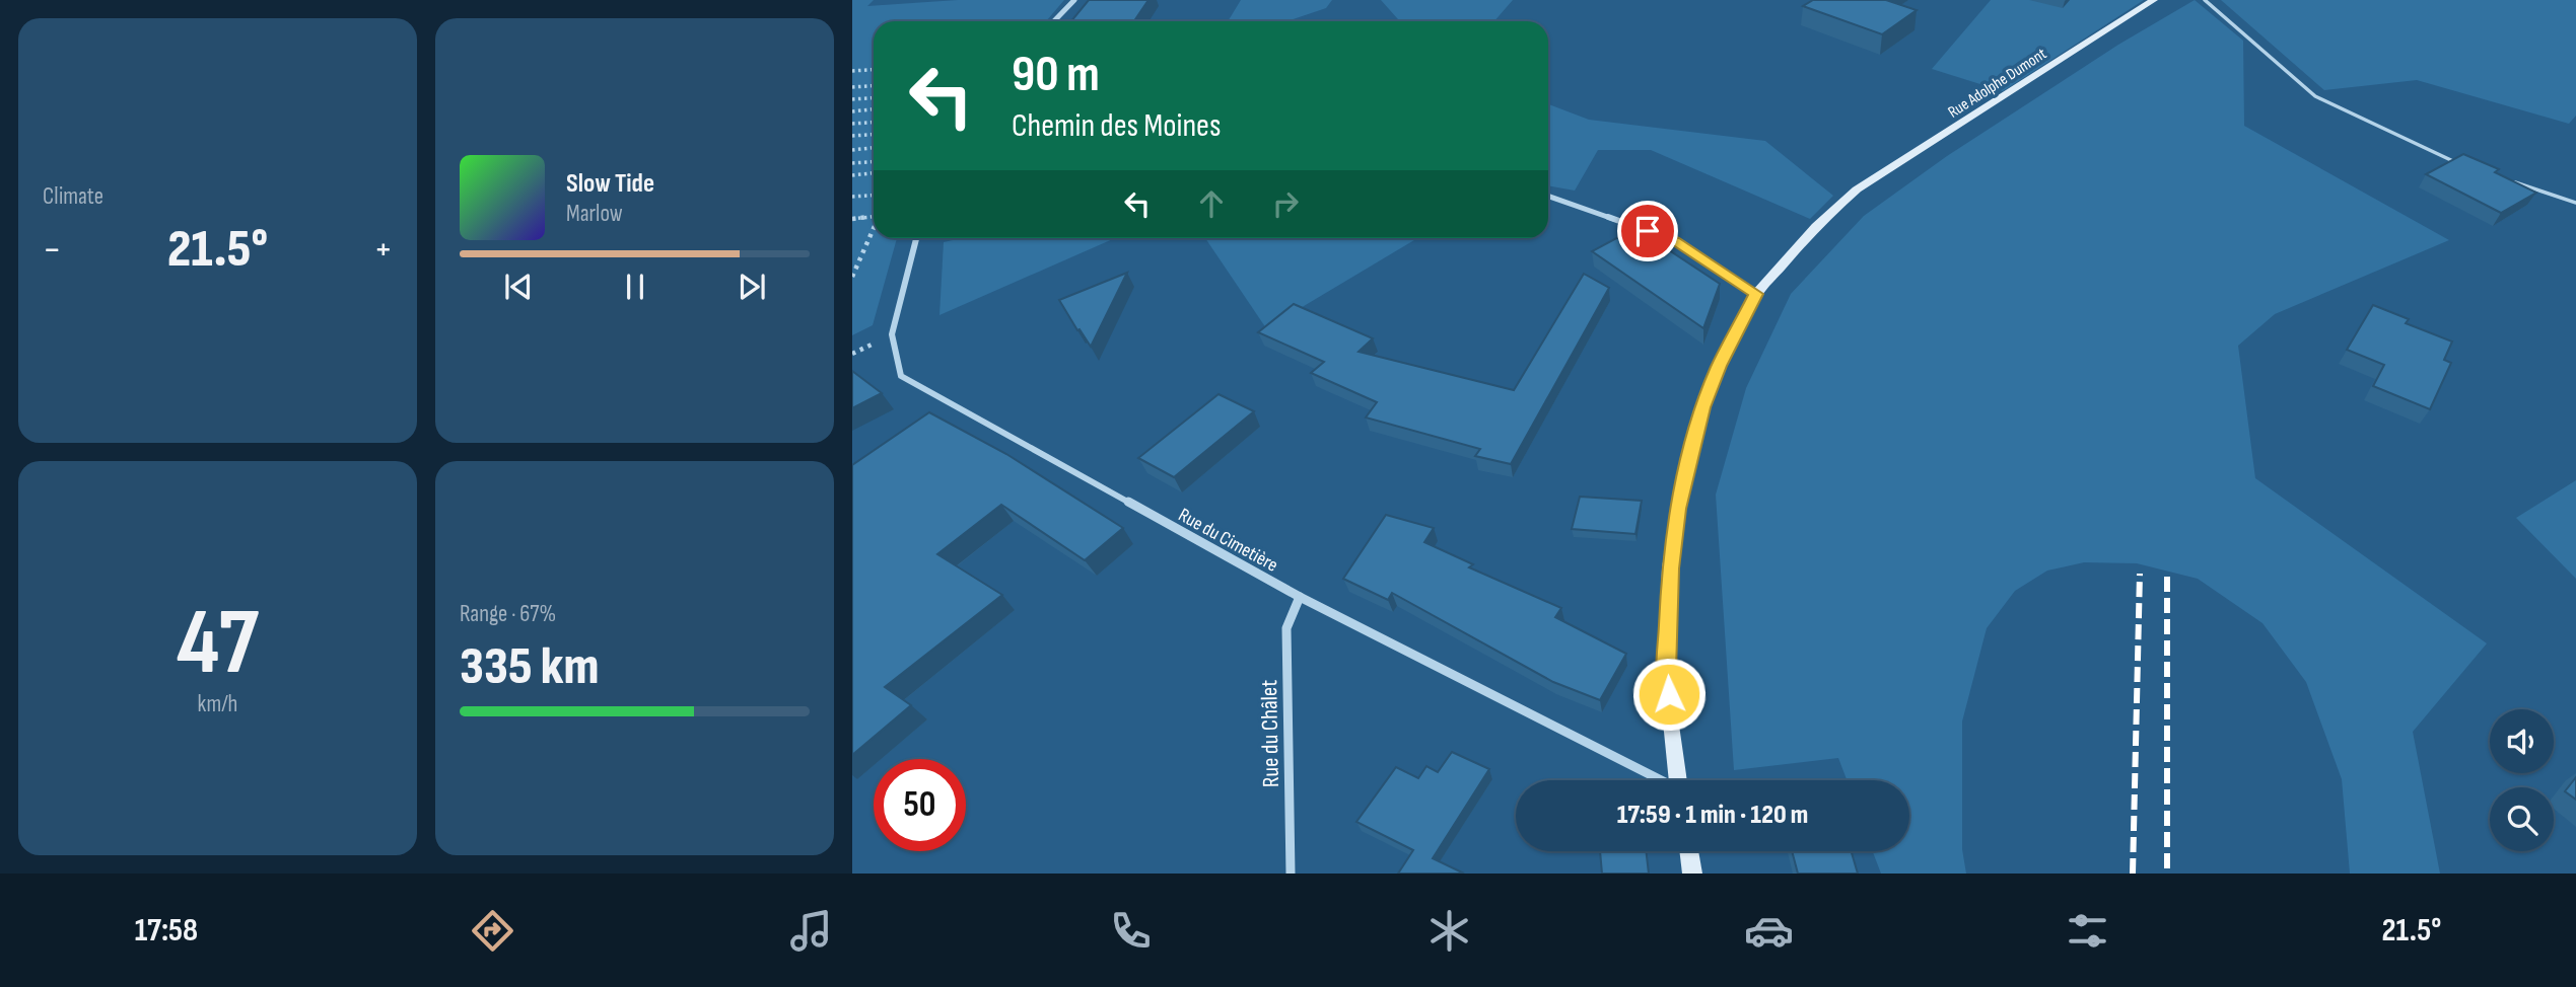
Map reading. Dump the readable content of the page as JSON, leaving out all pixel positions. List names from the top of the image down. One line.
{"streets":{"main road":["Rue Adolphe Dumont"],"street":["Rue du Cimetière","Rue du Châlet"]},"crossings":[["Rue du Cimetière","Rue du Châlet"]],"page":{"tile":["Climate",["47","km/h"],["Range · 67%","335 km"]],"turn":["90 m","Chemin des Moines"],"song":["Slow Tide","Marlow"],"heat":["−","21.5°","+"],"limit":"50","trip":"17:59 · 1 min · 120 m","tabs":["17:58","21.5°"]}}
